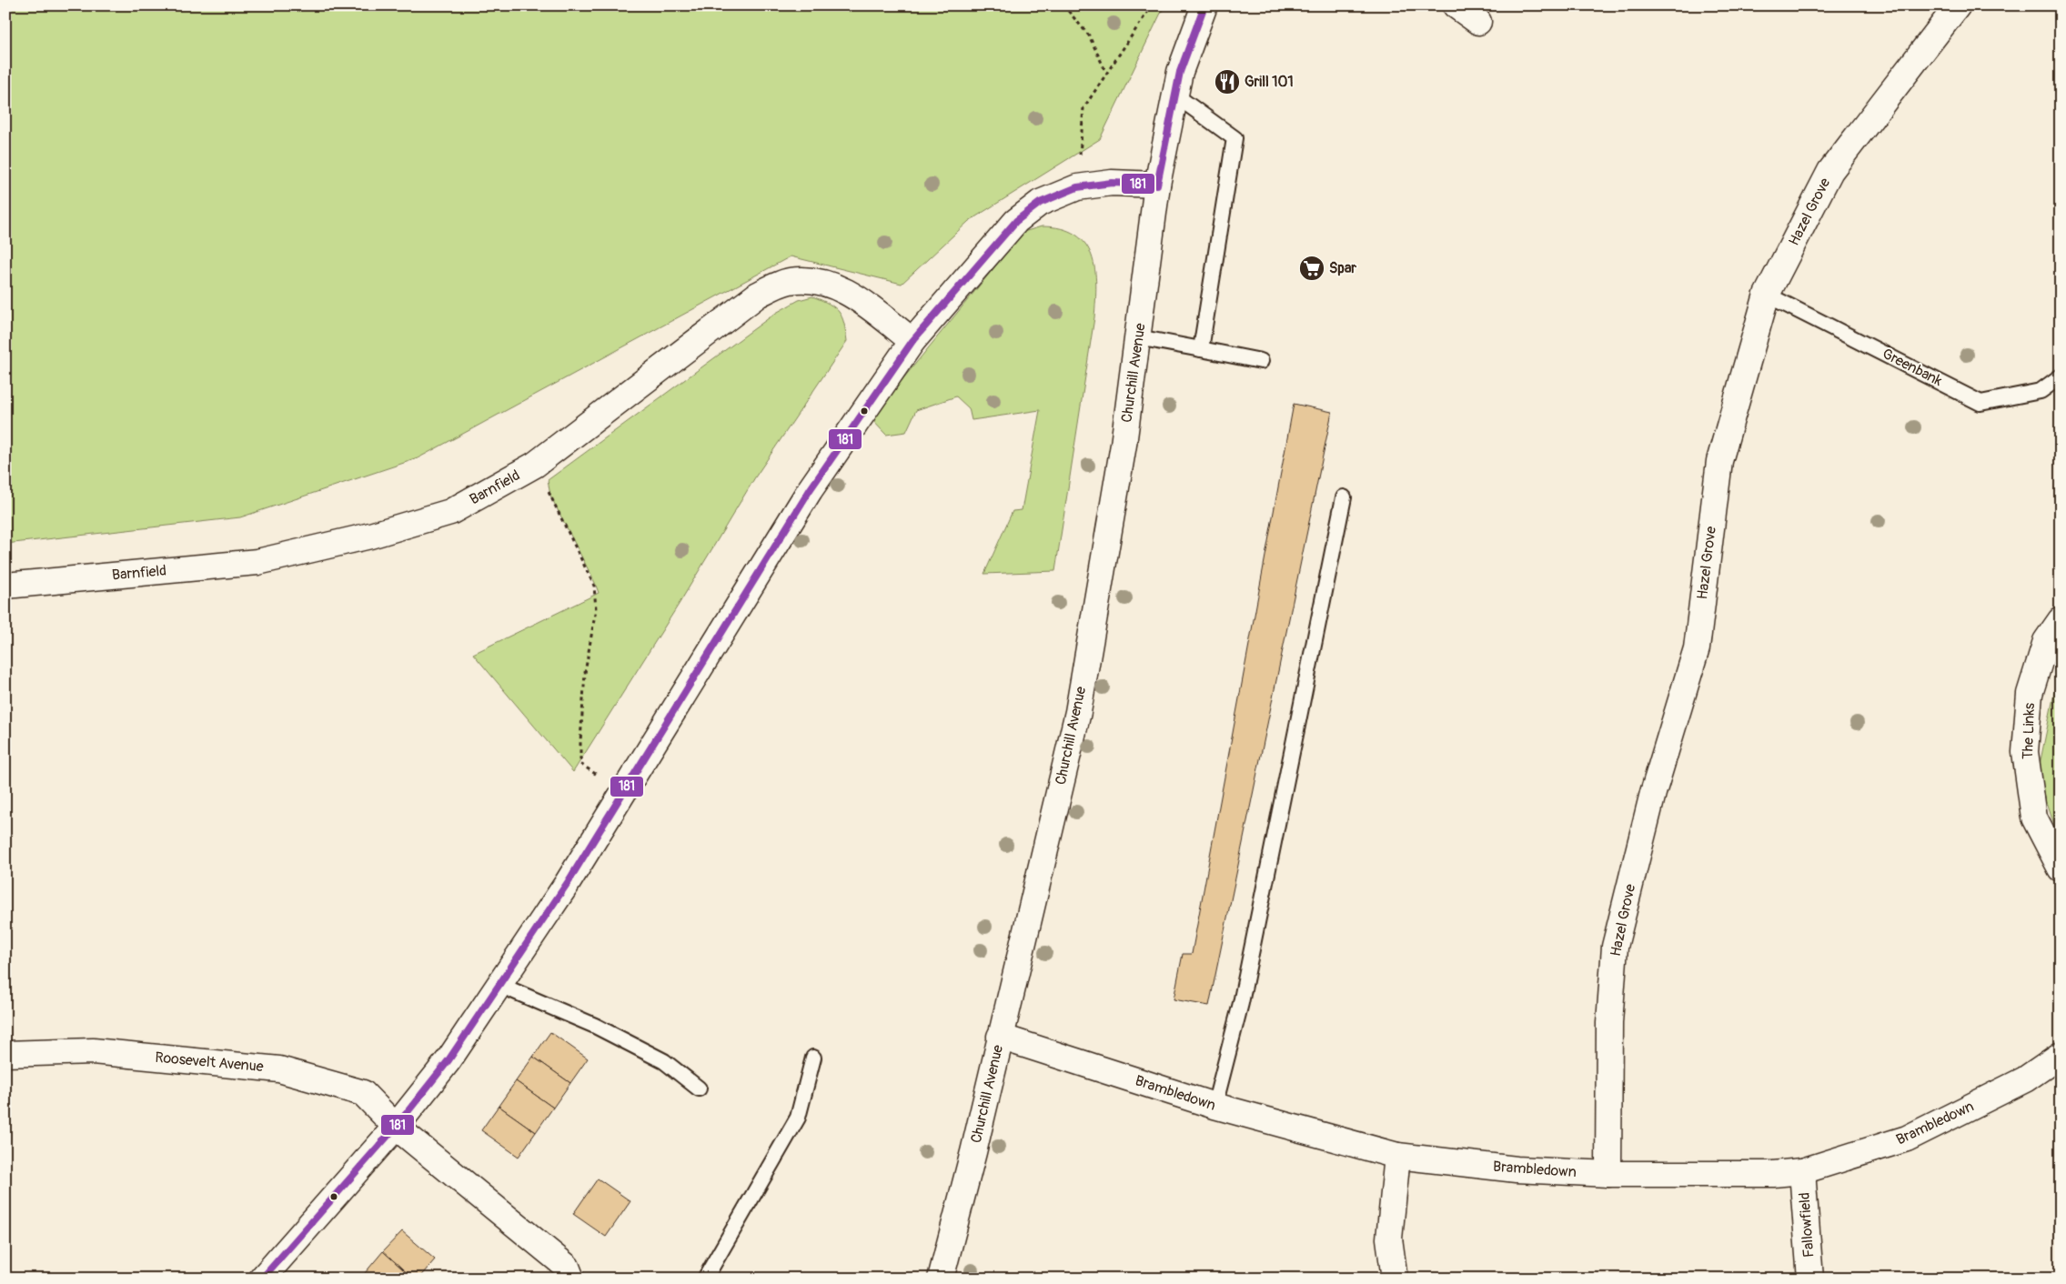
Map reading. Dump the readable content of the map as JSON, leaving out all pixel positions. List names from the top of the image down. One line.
{"streets":{"street":["Hazel Grove","Churchill Avenue","Barnfield","The Links","Roosevelt Avenue","Brambledown","Fallowfield"],"lane":["Greenbank"]},"crossings":[["Hazel Grove","Greenbank"],["Hazel Grove","Brambledown"],["Churchill Avenue","Brambledown"],["Brambledown","Fallowfield"]],"places":{"restaurant":["Grill 101"],"supermarket":["Spar"]},"lines":["transit line 181"]}
